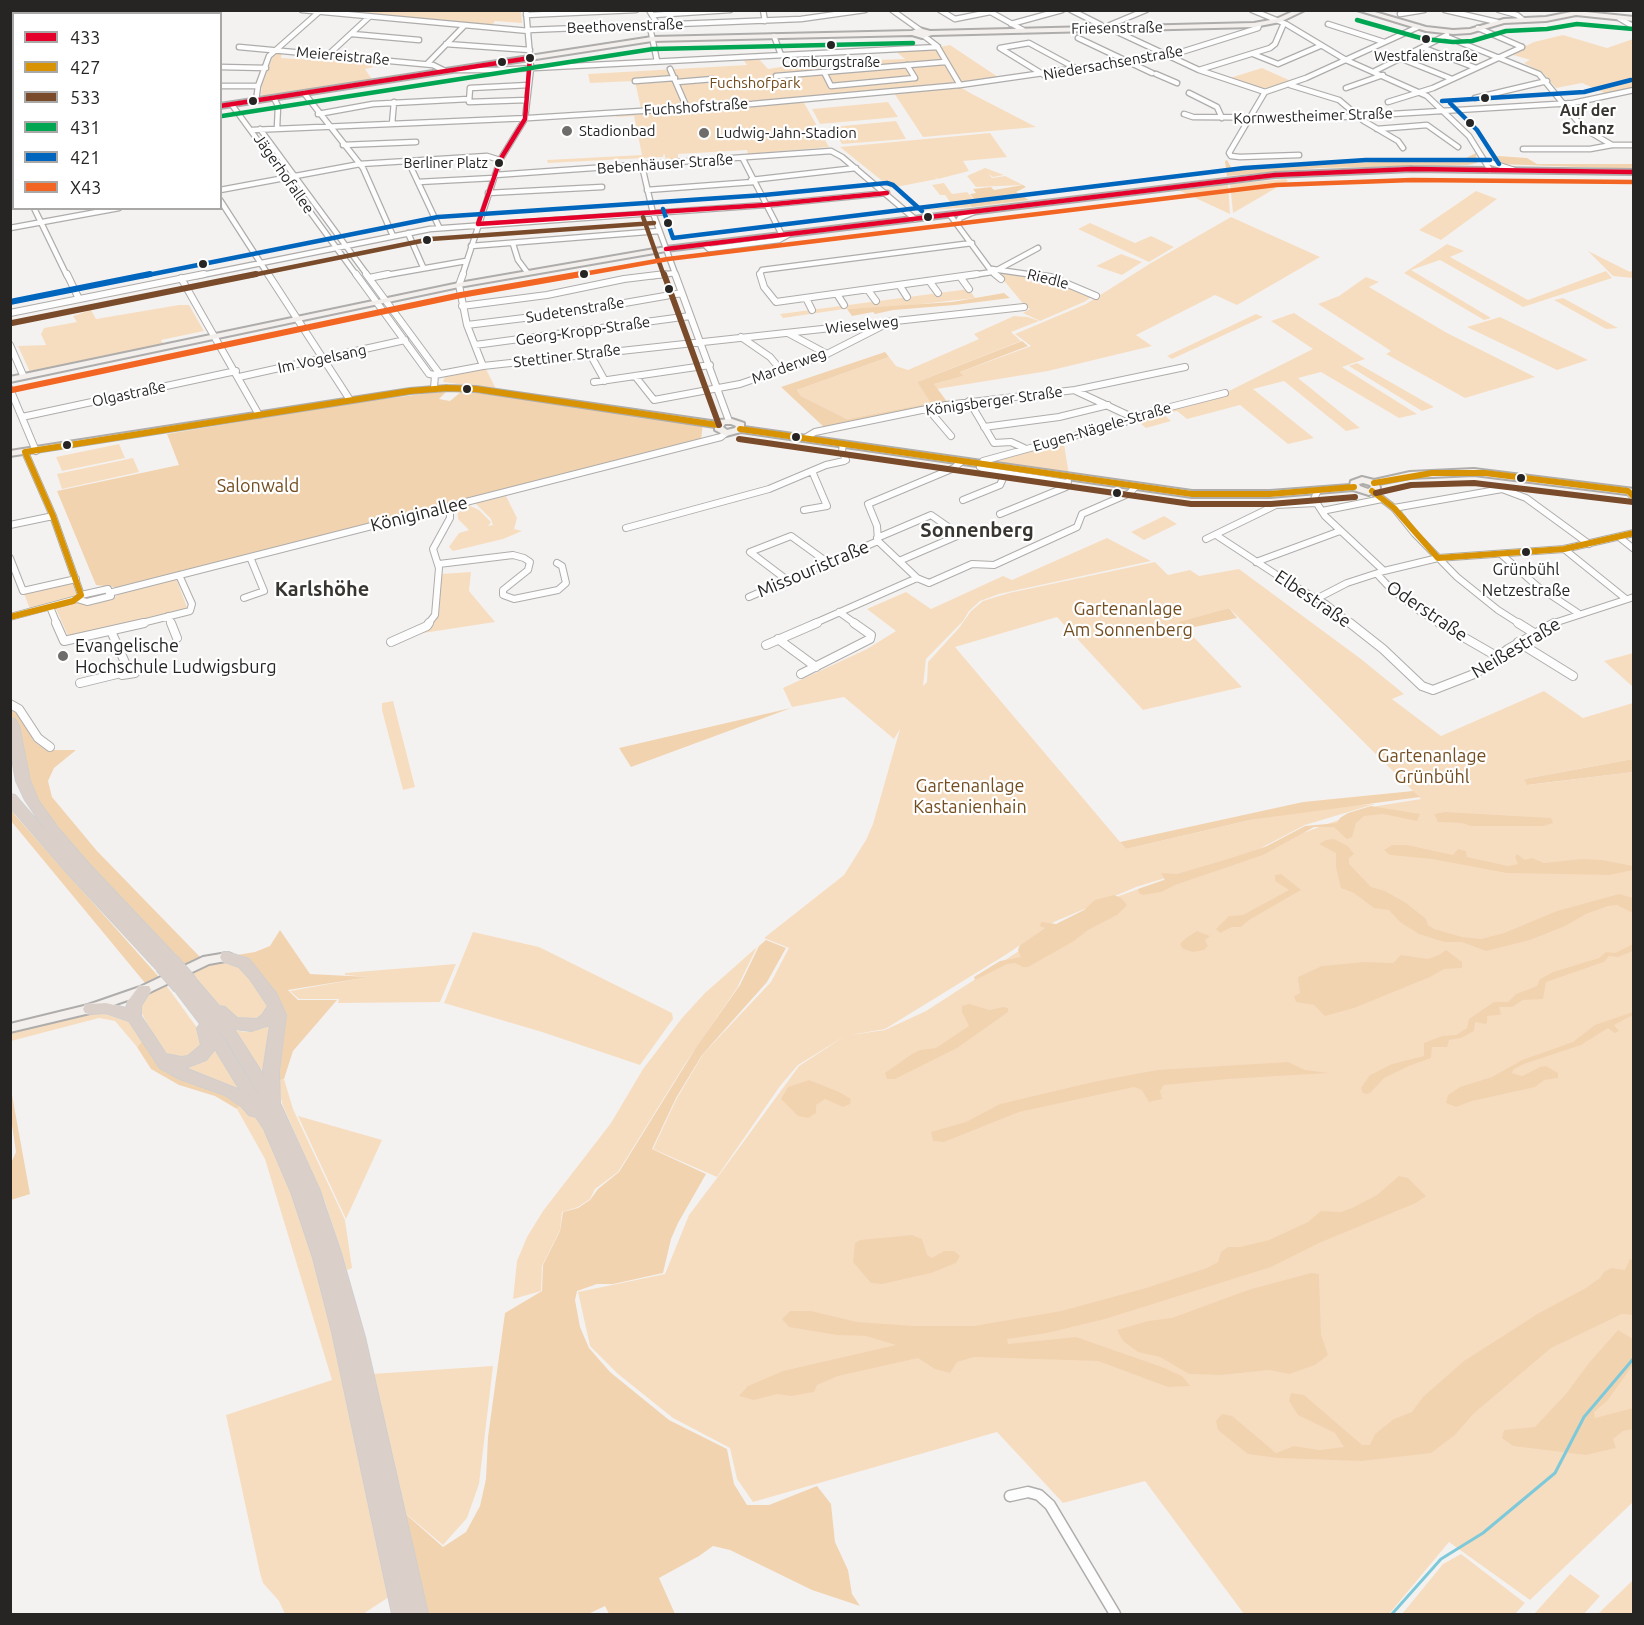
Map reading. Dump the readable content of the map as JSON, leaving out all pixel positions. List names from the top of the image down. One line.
{"streets":{"main road":["Friesenstraße"],"street":["Beethovenstraße","Meiereistraße","Niedersachsenstraße","Fuchshofstraße","Kornwestheimer Straße","Bebenhäuser Straße","Jägerhofallee","Riedle","Sudetenstraße","Wieselweg","Georg-Kropp-Straße","Stettiner Straße","Im Vogelsang","Marderweg","Olgastraße","Königsberger Straße","Eugen-Nägele-Straße","Königinallee","Missouristraße","Elbestraße","Oderstraße","Neißestraße"]},"crossings":[["Friesenstraße","Meiereistraße"],["Friesenstraße","Niedersachsenstraße"],["Friesenstraße","Jägerhofallee"],["Niedersachsenstraße","Fuchshofstraße"],["Fuchshofstraße","Jägerhofallee"],["Jägerhofallee","Stettiner Straße"],["Jägerhofallee","Im Vogelsang"],["Wieselweg","Stettiner Straße"],["Wieselweg","Marderweg"],["Im Vogelsang","Olgastraße"],["Elbestraße","Neißestraße"],["Oderstraße","Neißestraße"]],"districts":["Auf der Schanz","Sonnenberg","Karlshöhe"],"parks":["Fuchshofpark","Salonwald","Gartenanlage Am Sonnenberg","Gartenanlage Grünbühl","Gartenanlage Kastanienhain"],"places":["Westfalenstraße","Comburgstraße","Stadionbad","Ludwig-Jahn-Stadion","Berliner Platz","Grünbühl Netzestraße","Evangelische Hochschule Ludwigsburg"],"lines":["transit line 431","transit line 433","transit line 421","transit line X43","transit line 533","transit line 427"],"legend":["433","427","533","431","421","X43"]}
